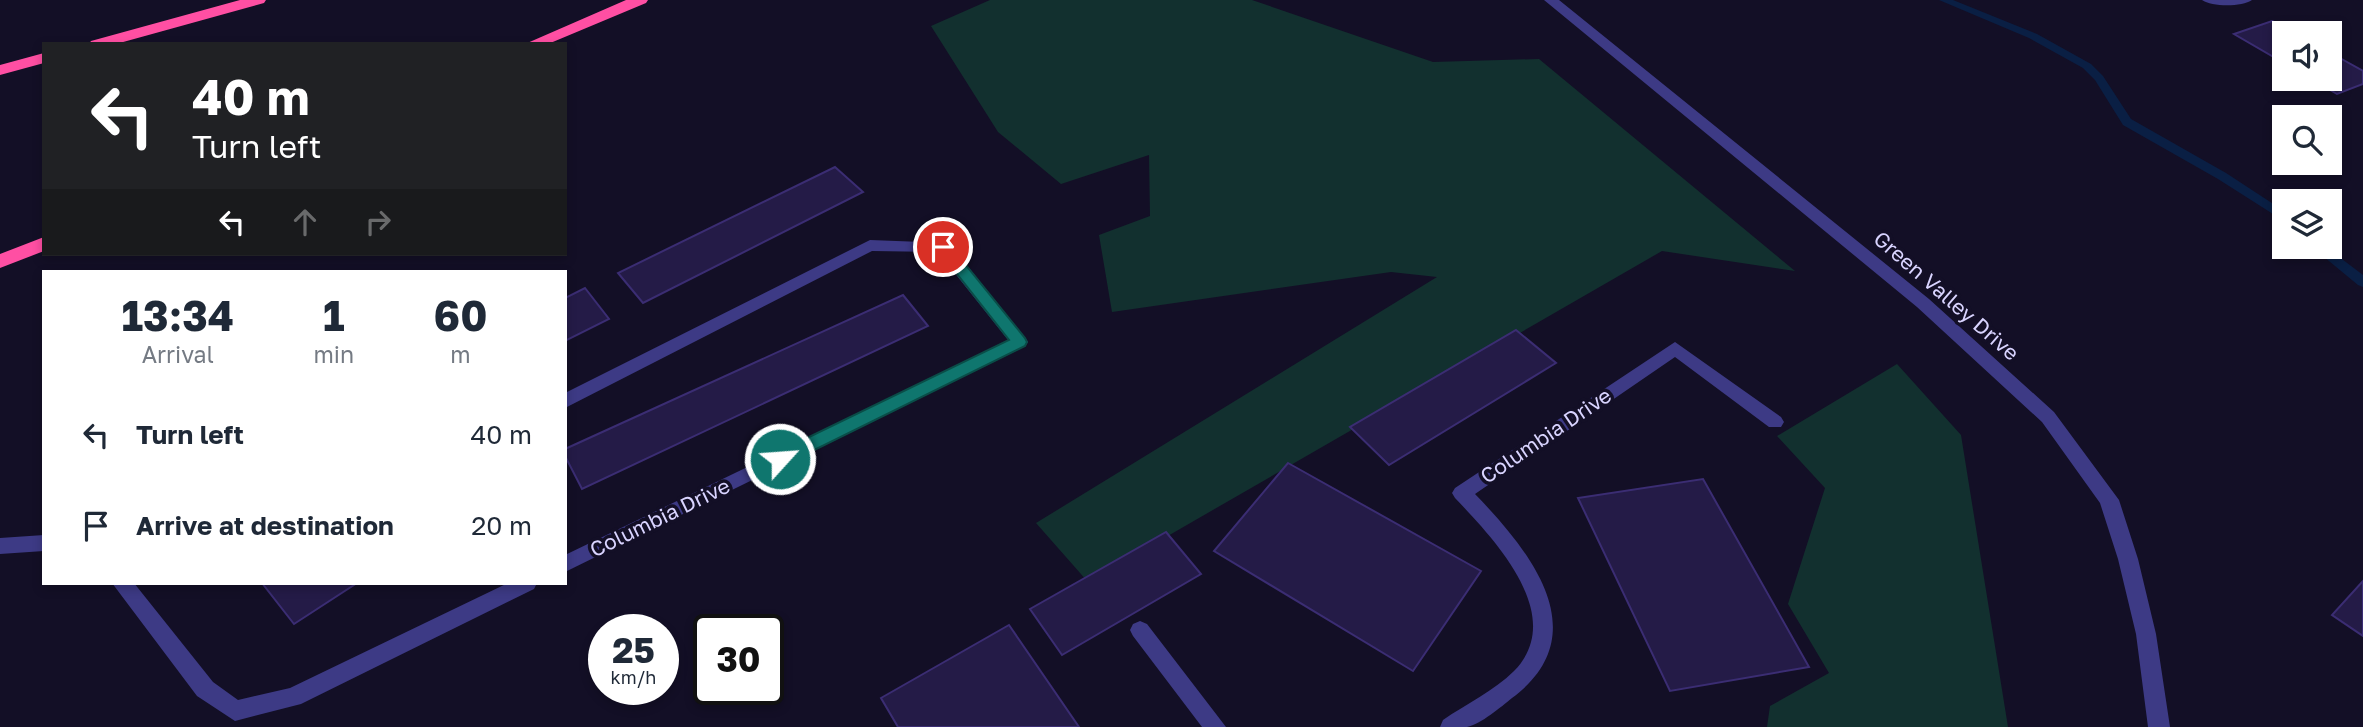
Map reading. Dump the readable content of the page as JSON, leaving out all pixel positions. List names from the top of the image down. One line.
{"streets":{"street":["Green Valley Drive","Columbia Drive"]},"page":{"turn":["40 m","Turn left"],"eta":["13:34","Arrival","1","min","60","m"],"list":[{"name":"Turn left","value":"40 m"},{"name":"Arrive at destination","value":"20 m"}],"speed":"25 km/h","limit":"30"}}
